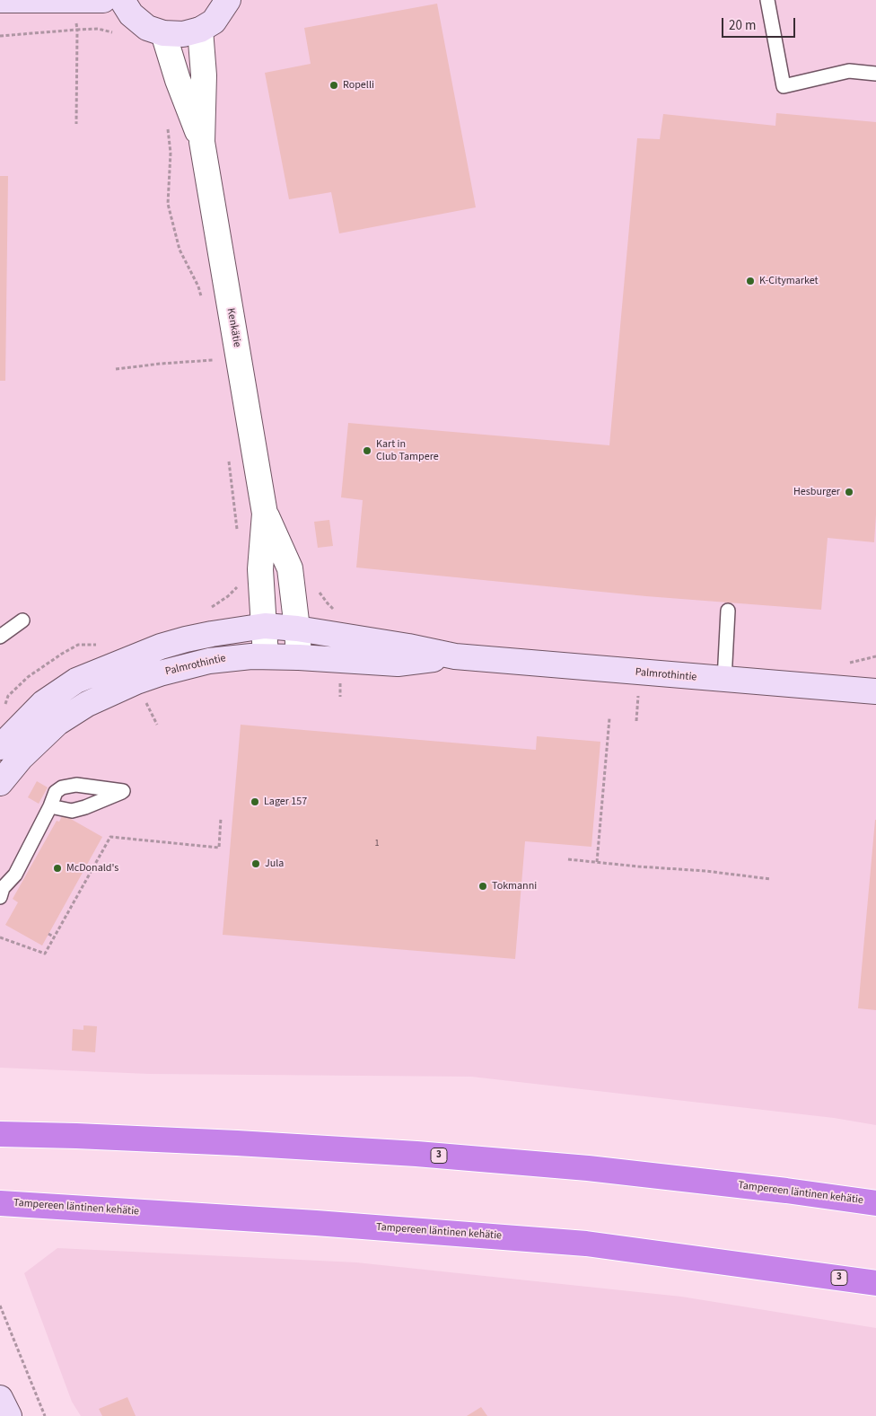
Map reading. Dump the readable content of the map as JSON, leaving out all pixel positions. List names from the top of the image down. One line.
{"streets":{"highway":["3","Tampereen läntinen kehätie"],"street":["Kenkätie","Palmrothintie"]},"crossings":[["Kenkätie","Palmrothintie"]],"places":["Ropelli","K-Citymarket","Kart in Club Tampere","Hesburger","Lager 157","Jula","McDonald's","Tokmanni"],"house_numbers":["1"],"scale_bar":"20 m"}
